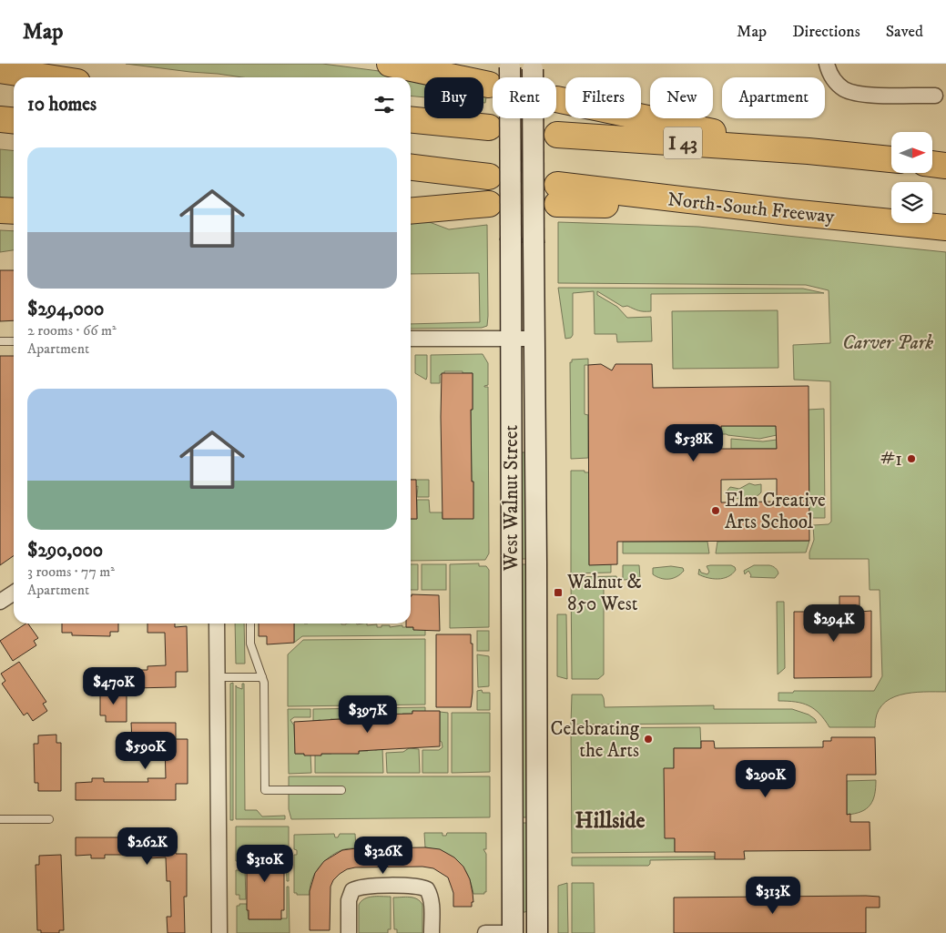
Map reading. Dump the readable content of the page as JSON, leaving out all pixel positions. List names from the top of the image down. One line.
{"streets":{"highway":["I 43","North-South Freeway"],"main road":["West Walnut Street"]},"districts":["Hillside"],"parks":["Carver Park"],"places":{"other":["#1","Elm Creative Arts School","Celebrating the Arts"],"transit":["Walnut & 850 West"]},"north":"right","page":{"header":"Map","nav":["Map","Directions","Saved"],"chip":["Buy","Rent","Filters","New","Apartment"],"heading":"10 homes","list":[{"name":"$294,000","note":"2 rooms · 66 m² · Apartment"},{"name":"$290,000","note":"3 rooms · 77 m² · Apartment"}],"price":["$538K","$294K","$470K","$397K","$590K","$290K","$262K","$326K","$310K","$313K"]}}
